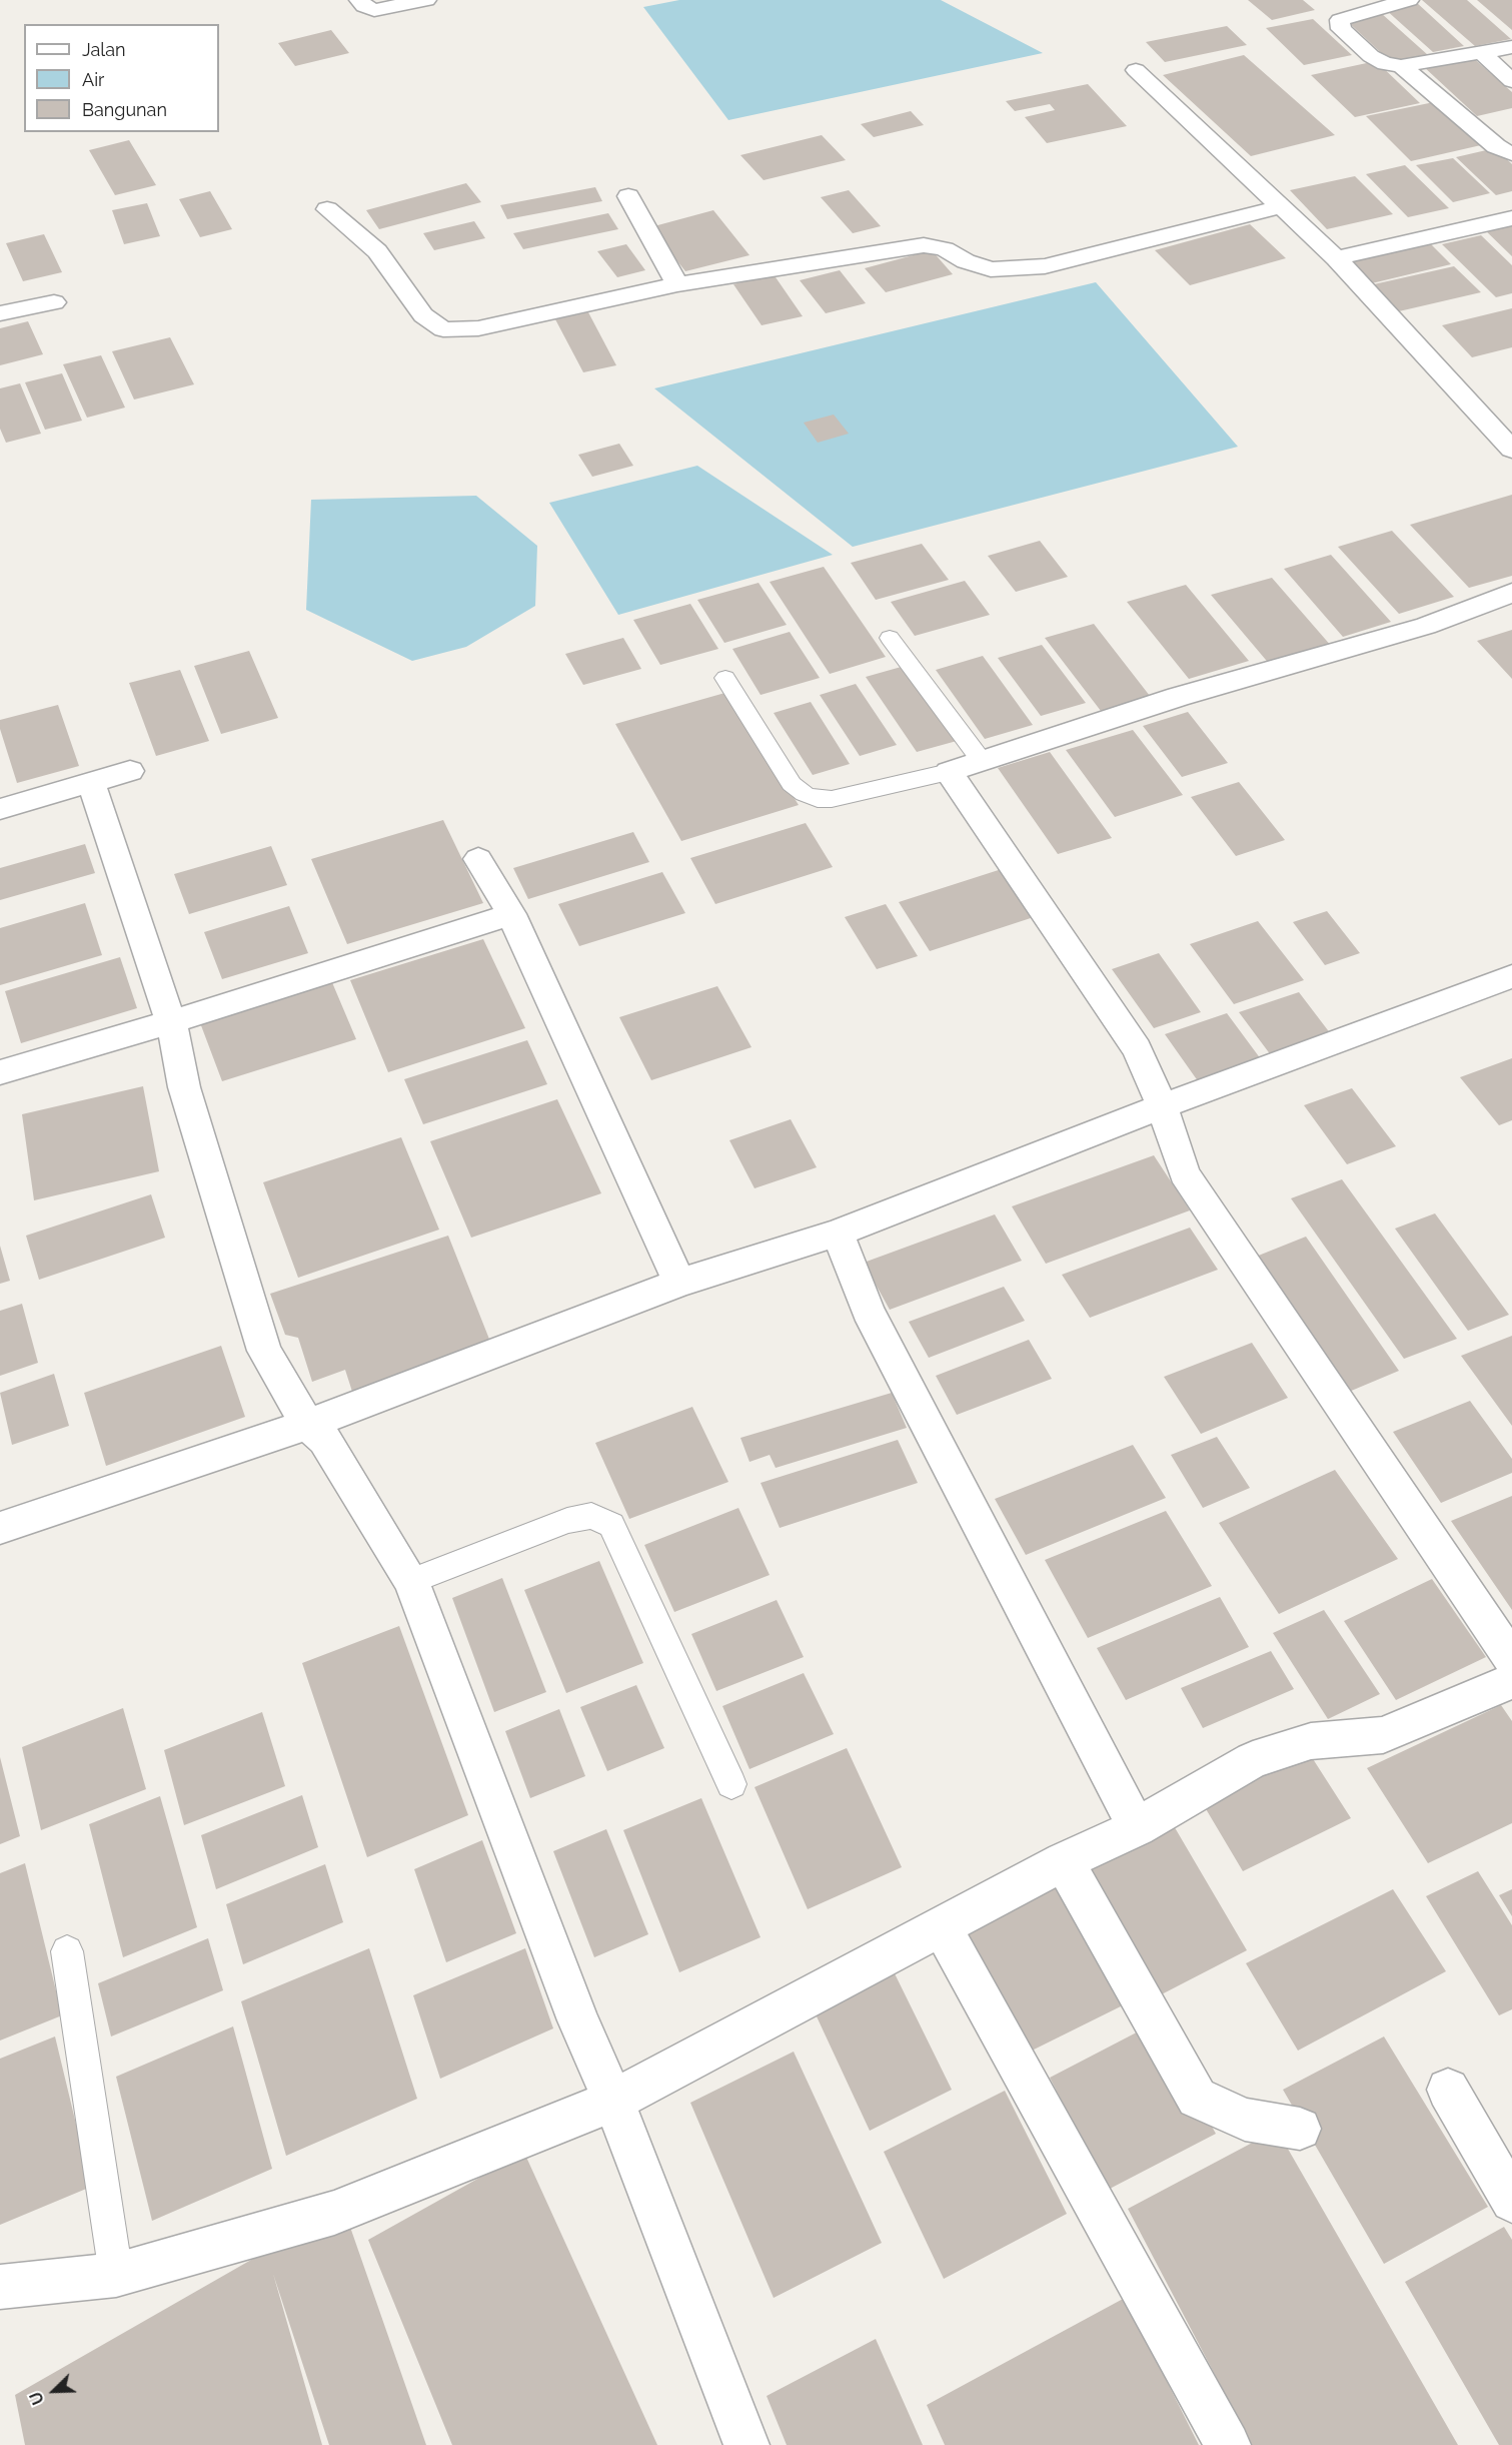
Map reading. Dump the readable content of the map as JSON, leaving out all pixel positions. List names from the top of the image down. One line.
{"legend":["Jalan","Air","Bangunan"],"north":"bottom left"}
